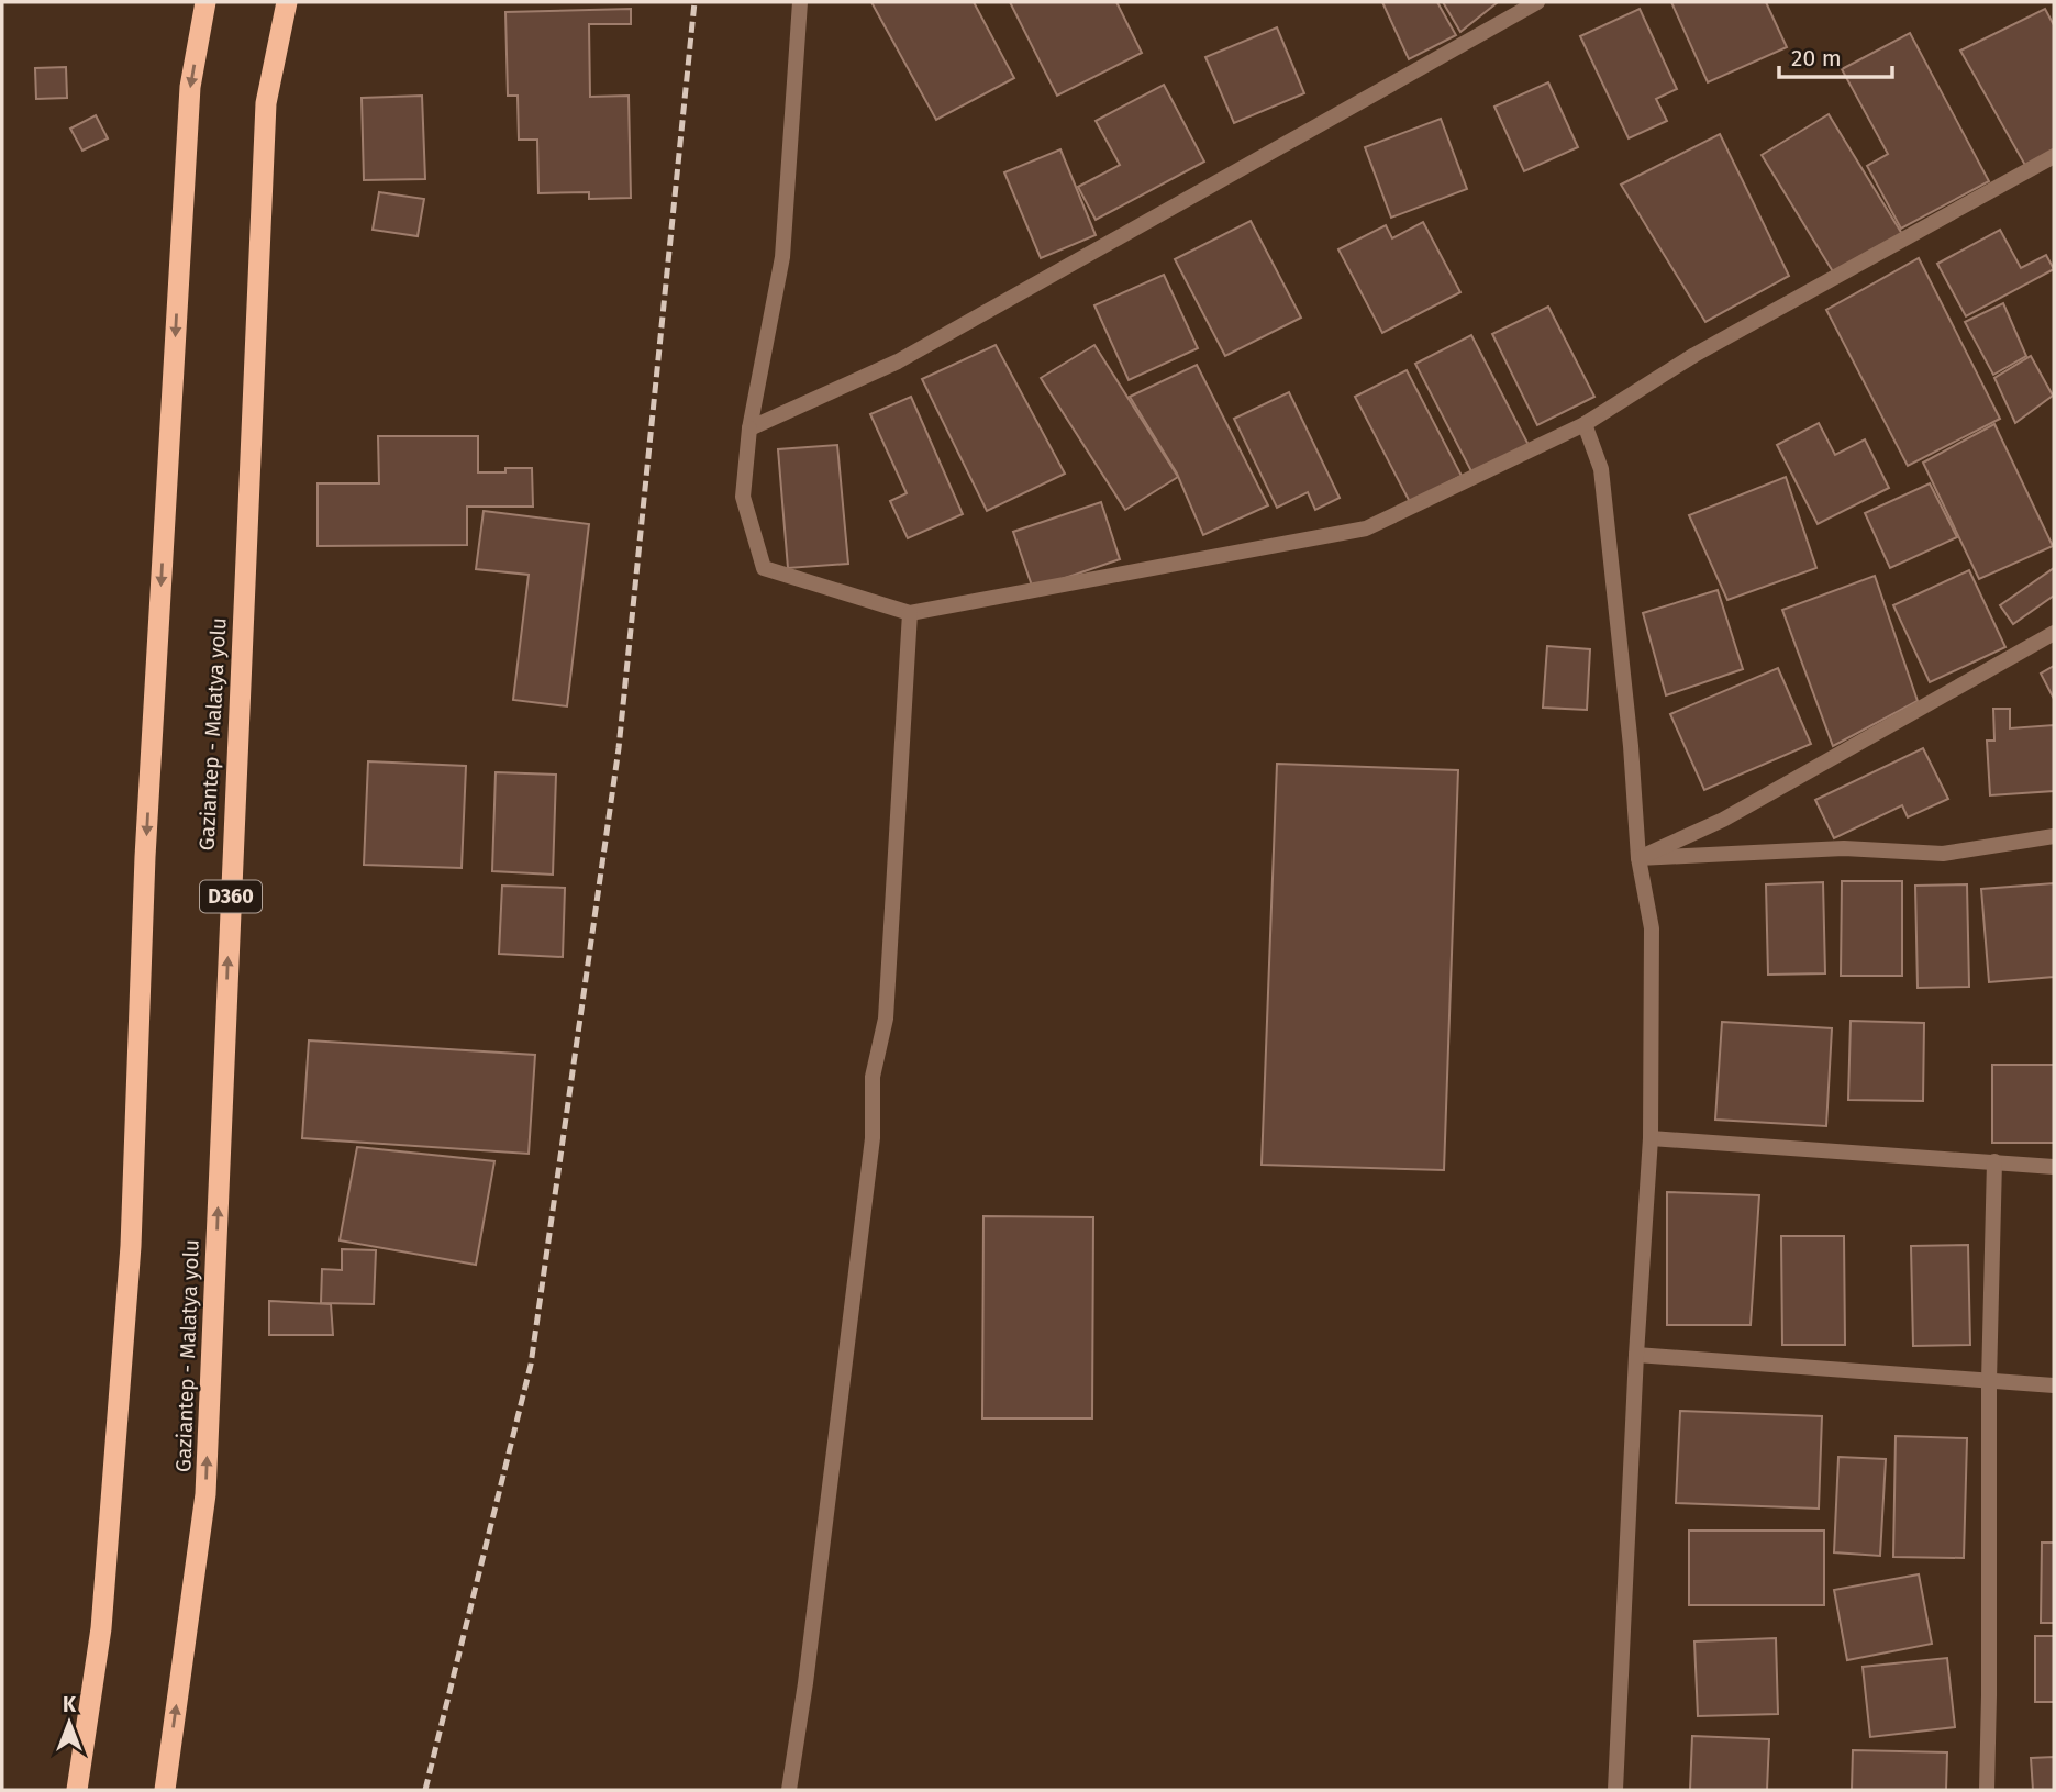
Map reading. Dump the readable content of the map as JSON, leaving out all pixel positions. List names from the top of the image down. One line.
{"streets":{"highway":["Gaziantep - Malatya yolu","D360"]},"scale_bar":"20 m","north":"top"}
